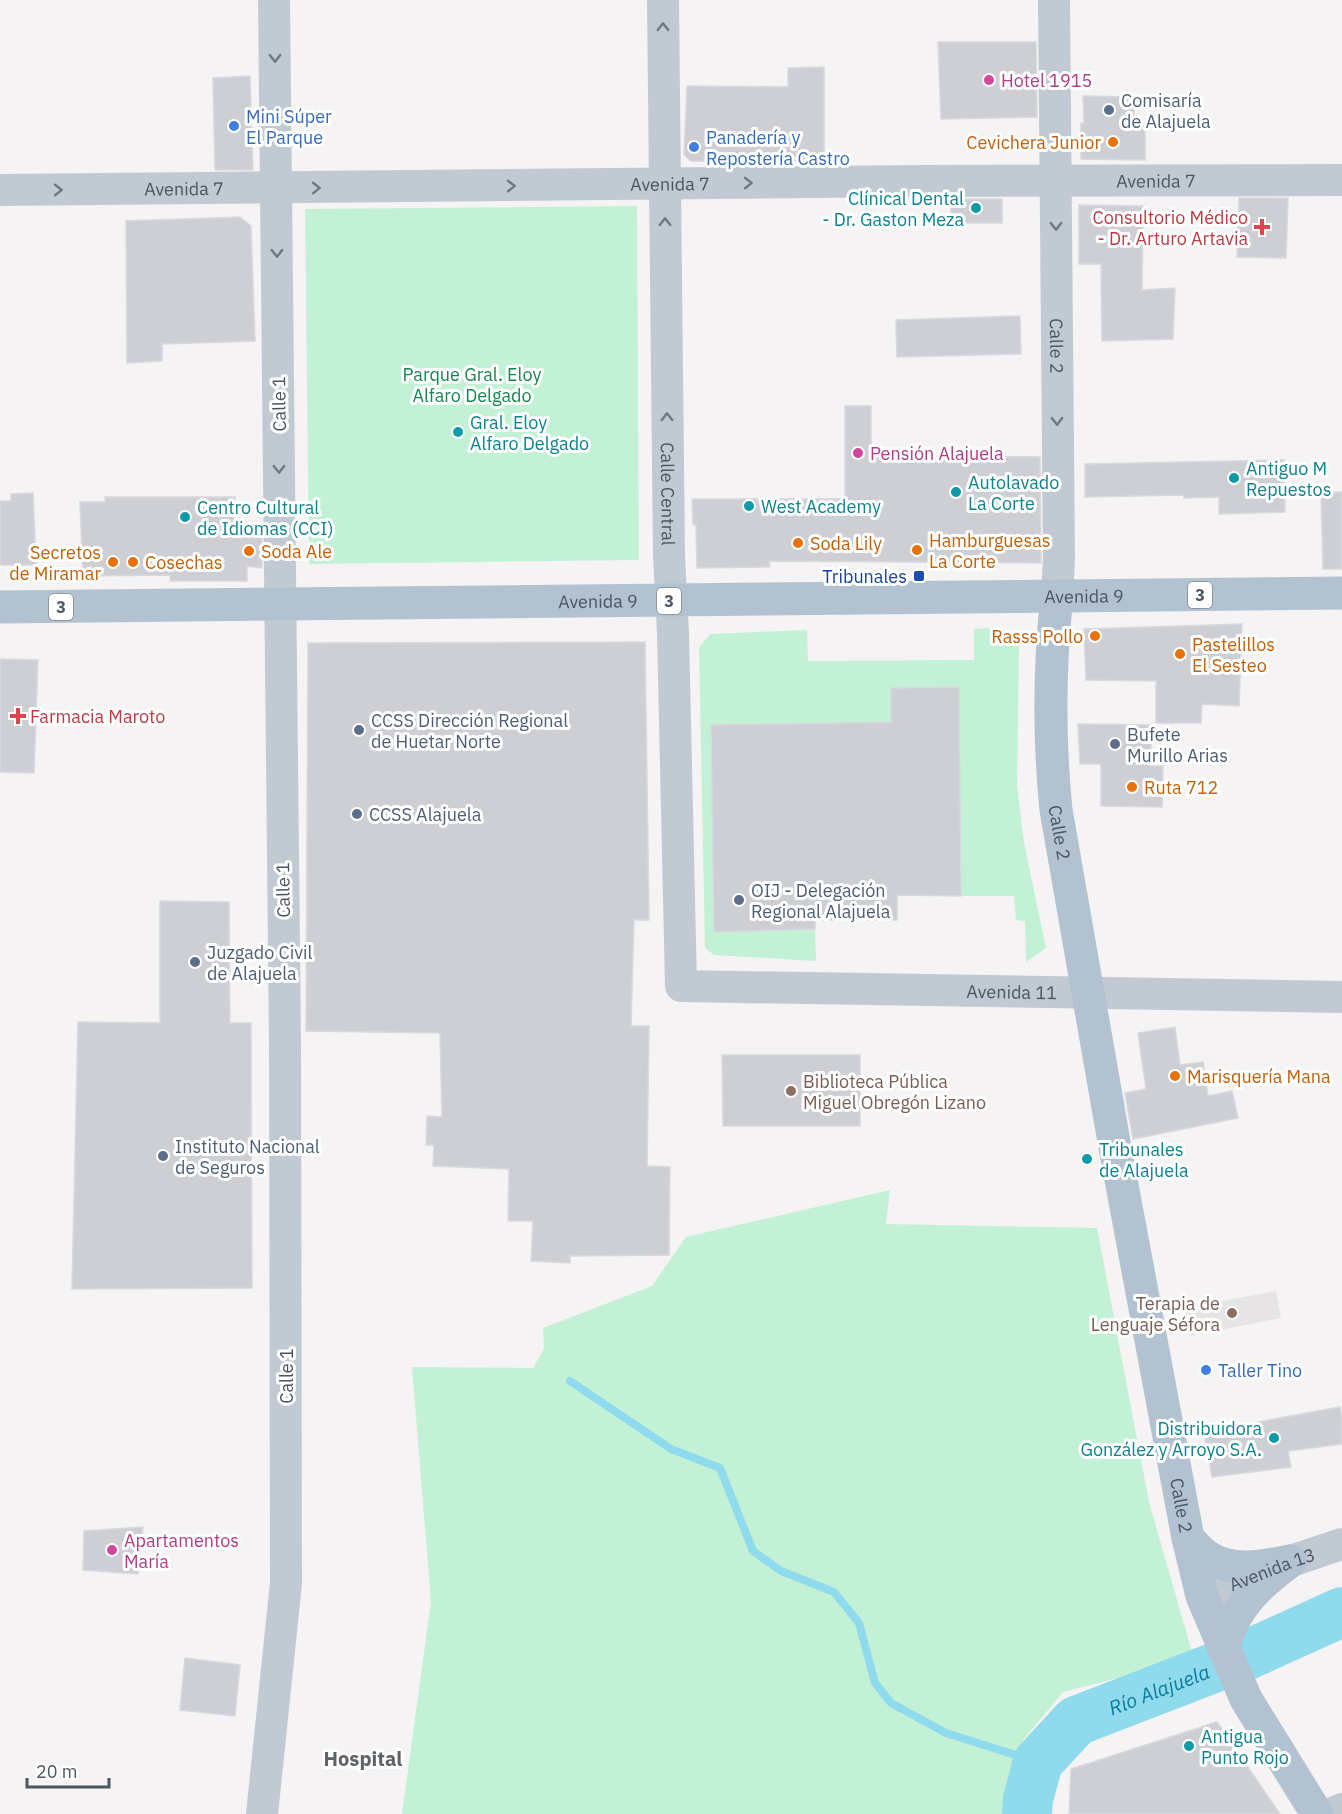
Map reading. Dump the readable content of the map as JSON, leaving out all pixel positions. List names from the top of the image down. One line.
{"streets":{"main road":["Calle 2","3","Avenida 9"],"street":["Avenida 7","Calle 1","Calle Central","Avenida 11","Avenida 13"]},"crossings":[["Avenida 7","Calle 2"],["Avenida 7","Calle 1"],["Avenida 7","Calle Central"],["Calle 2","Avenida 9"],["Calle 2","Avenida 11"],["Calle 2","Avenida 13"],["Calle 1","Avenida 9"],["Calle Central","Avenida 9"],["Calle Central","Avenida 11"]],"one_way":["Avenida 7","Calle Central"],"districts":["Hospital"],"water":["Río Alajuela"],"parks":["Parque Gral. Eloy Alfaro Delgado"],"places":{"other":["Hotel 1915","Comisaría de Alajuela","Mini Súper El Parque","Cevichera Junior","Panadería y Repostería Castro","Clínical Dental - Dr. Gaston Meza","Gral. Eloy Alfaro Delgado","Pensión Alajuela","Antiguo M Repuestos","Autolavado La Corte","West Academy","Centro Cultural de Idiomas (CCI)","Soda Lily","Hamburguesas La Corte","Soda Ale","Secretos de Miramar","Cosechas","Rasss Pollo","Pastelillos El Sesteo","CCSS Dirección Regional de Huetar Norte","Bufete Murillo Arias","Ruta 712","CCSS Alajuela","OIJ - Delegación Regional Alajuela","Juzgado Civil de Alajuela","Marisquería Mana","Biblioteca Pública Miguel Obregón Lizano","Instituto Nacional de Seguros","Tribunales de Alajuela","Terapia de Lenguaje Séfora","Taller Tino","Distribuidora González y Arroyo S.A.","Apartamentos María","Antigua Punto Rojo"],"health":["Consultorio Médico - Dr. Arturo Artavia","Farmacia Maroto"],"transit":["Tribunales"]},"scale_bar":"20 m"}
